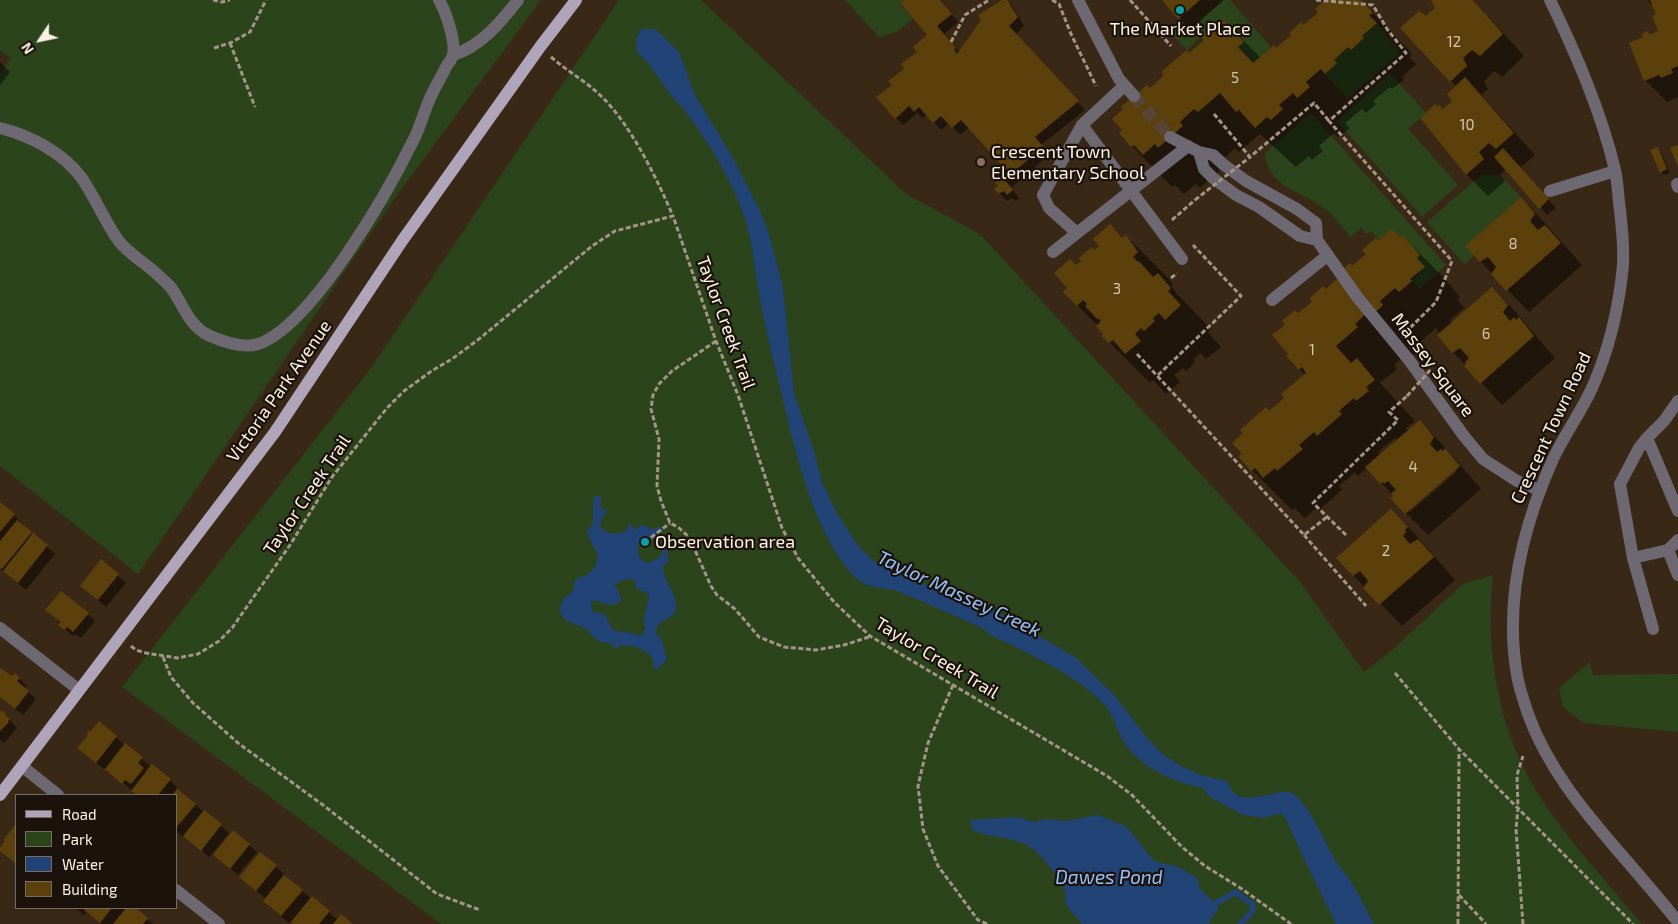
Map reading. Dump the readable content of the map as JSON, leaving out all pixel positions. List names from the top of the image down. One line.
{"streets":{"main road":["Victoria Park Avenue"],"street":["Massey Square","Crescent Town Road"],"path":["Taylor Creek Trail"]},"crossings":[["Taylor Creek Trail","Victoria Park Avenue"],["Massey Square","Crescent Town Road"]],"water":["Taylor Massey Creek","Dawes Pond"],"places":["The Market Place","Crescent Town Elementary School","Observation area"],"house_numbers":["12","5","10","8","3","6","1","4","2"],"legend":["Road","Park","Water","Building"],"north":"bottom left"}
